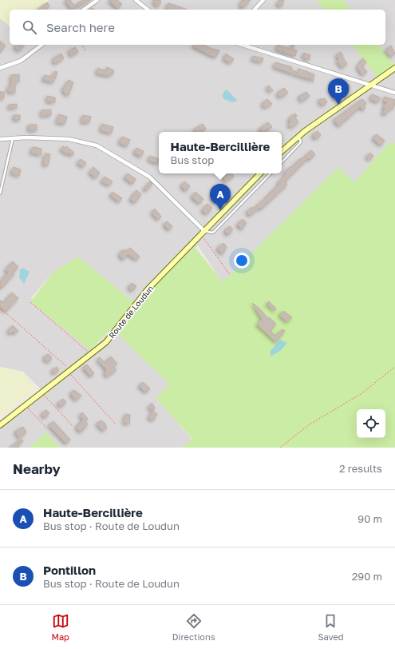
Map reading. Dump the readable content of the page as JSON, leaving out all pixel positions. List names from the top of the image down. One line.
{"streets":{"main road":["Route de Loudun"]},"page":{"search":"Search here","pins":["B","A"],"popup":["Haute-Bercillière","Bus stop"],"heading":["Nearby","2 results"],"list":[{"mark":"A","name":"Haute-Bercillière","note":"Bus stop · Route de Loudun","value":"90 m"},{"mark":"B","name":"Pontillon","note":"Bus stop · Route de Loudun","value":"290 m"}],"nav":["Map","Directions","Saved"]}}
